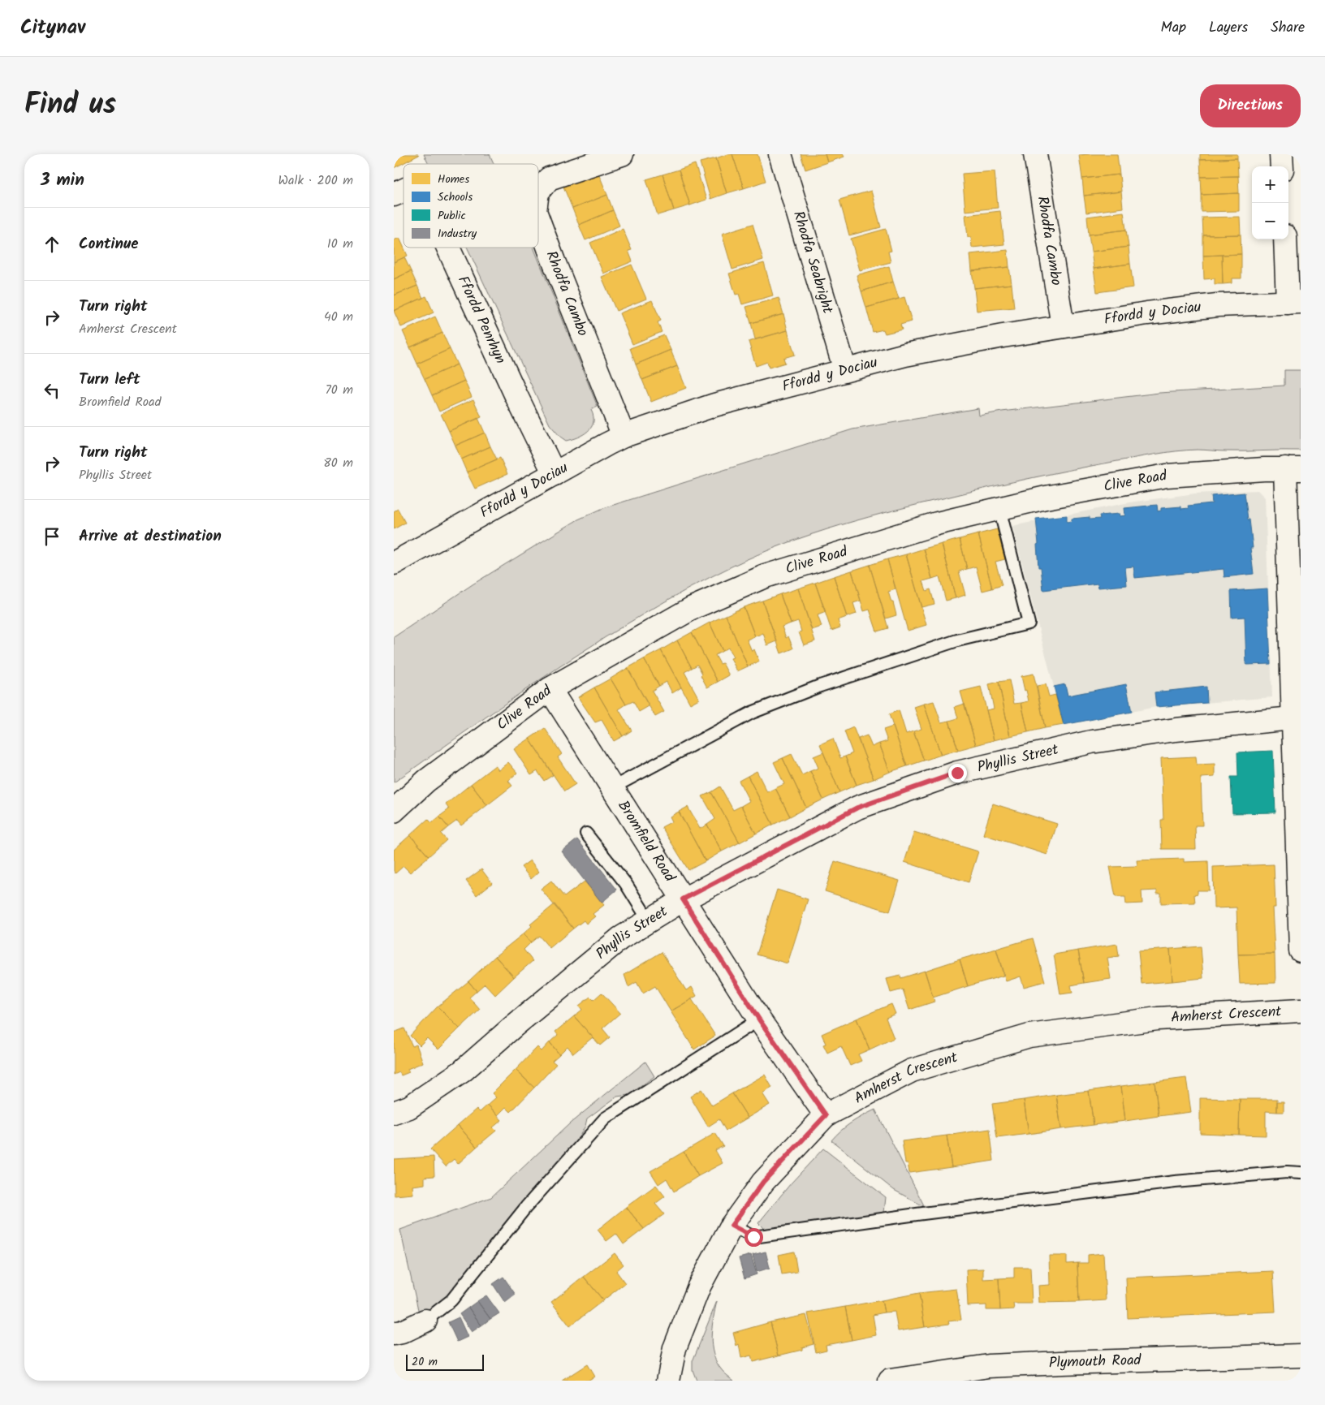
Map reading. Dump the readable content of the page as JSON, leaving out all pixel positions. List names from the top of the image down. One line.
{"streets":{"street":["Rhodfa Cambo","Rhodfa Seabright","Ffordd y Dociau","Ffordd Penrhyn","Clive Road","Phyllis Street","Bromfield Road","Amherst Crescent","Plymouth Road"]},"crossings":[["Rhodfa Cambo","Ffordd y Dociau"],["Rhodfa Seabright","Ffordd y Dociau"],["Ffordd y Dociau","Ffordd Penrhyn"],["Clive Road","Bromfield Road"],["Phyllis Street","Bromfield Road"],["Bromfield Road","Amherst Crescent"]],"legend":["Homes","Schools","Public","Industry"],"scale_bar":"20 m","page":{"header":"Citynav","nav":["Map","Layers","Share"],"title":"Find us","buttons":"Directions","heading":["3 min","Walk · 200 m"],"map_buttons":["+","−"],"list":[["Continue","10 m"],["Turn right","Amherst Crescent","40 m"],["Turn left","Bromfield Road","70 m"],["Turn right","Phyllis Street","80 m"],"Arrive at destination"],"scale":"20 m"}}
